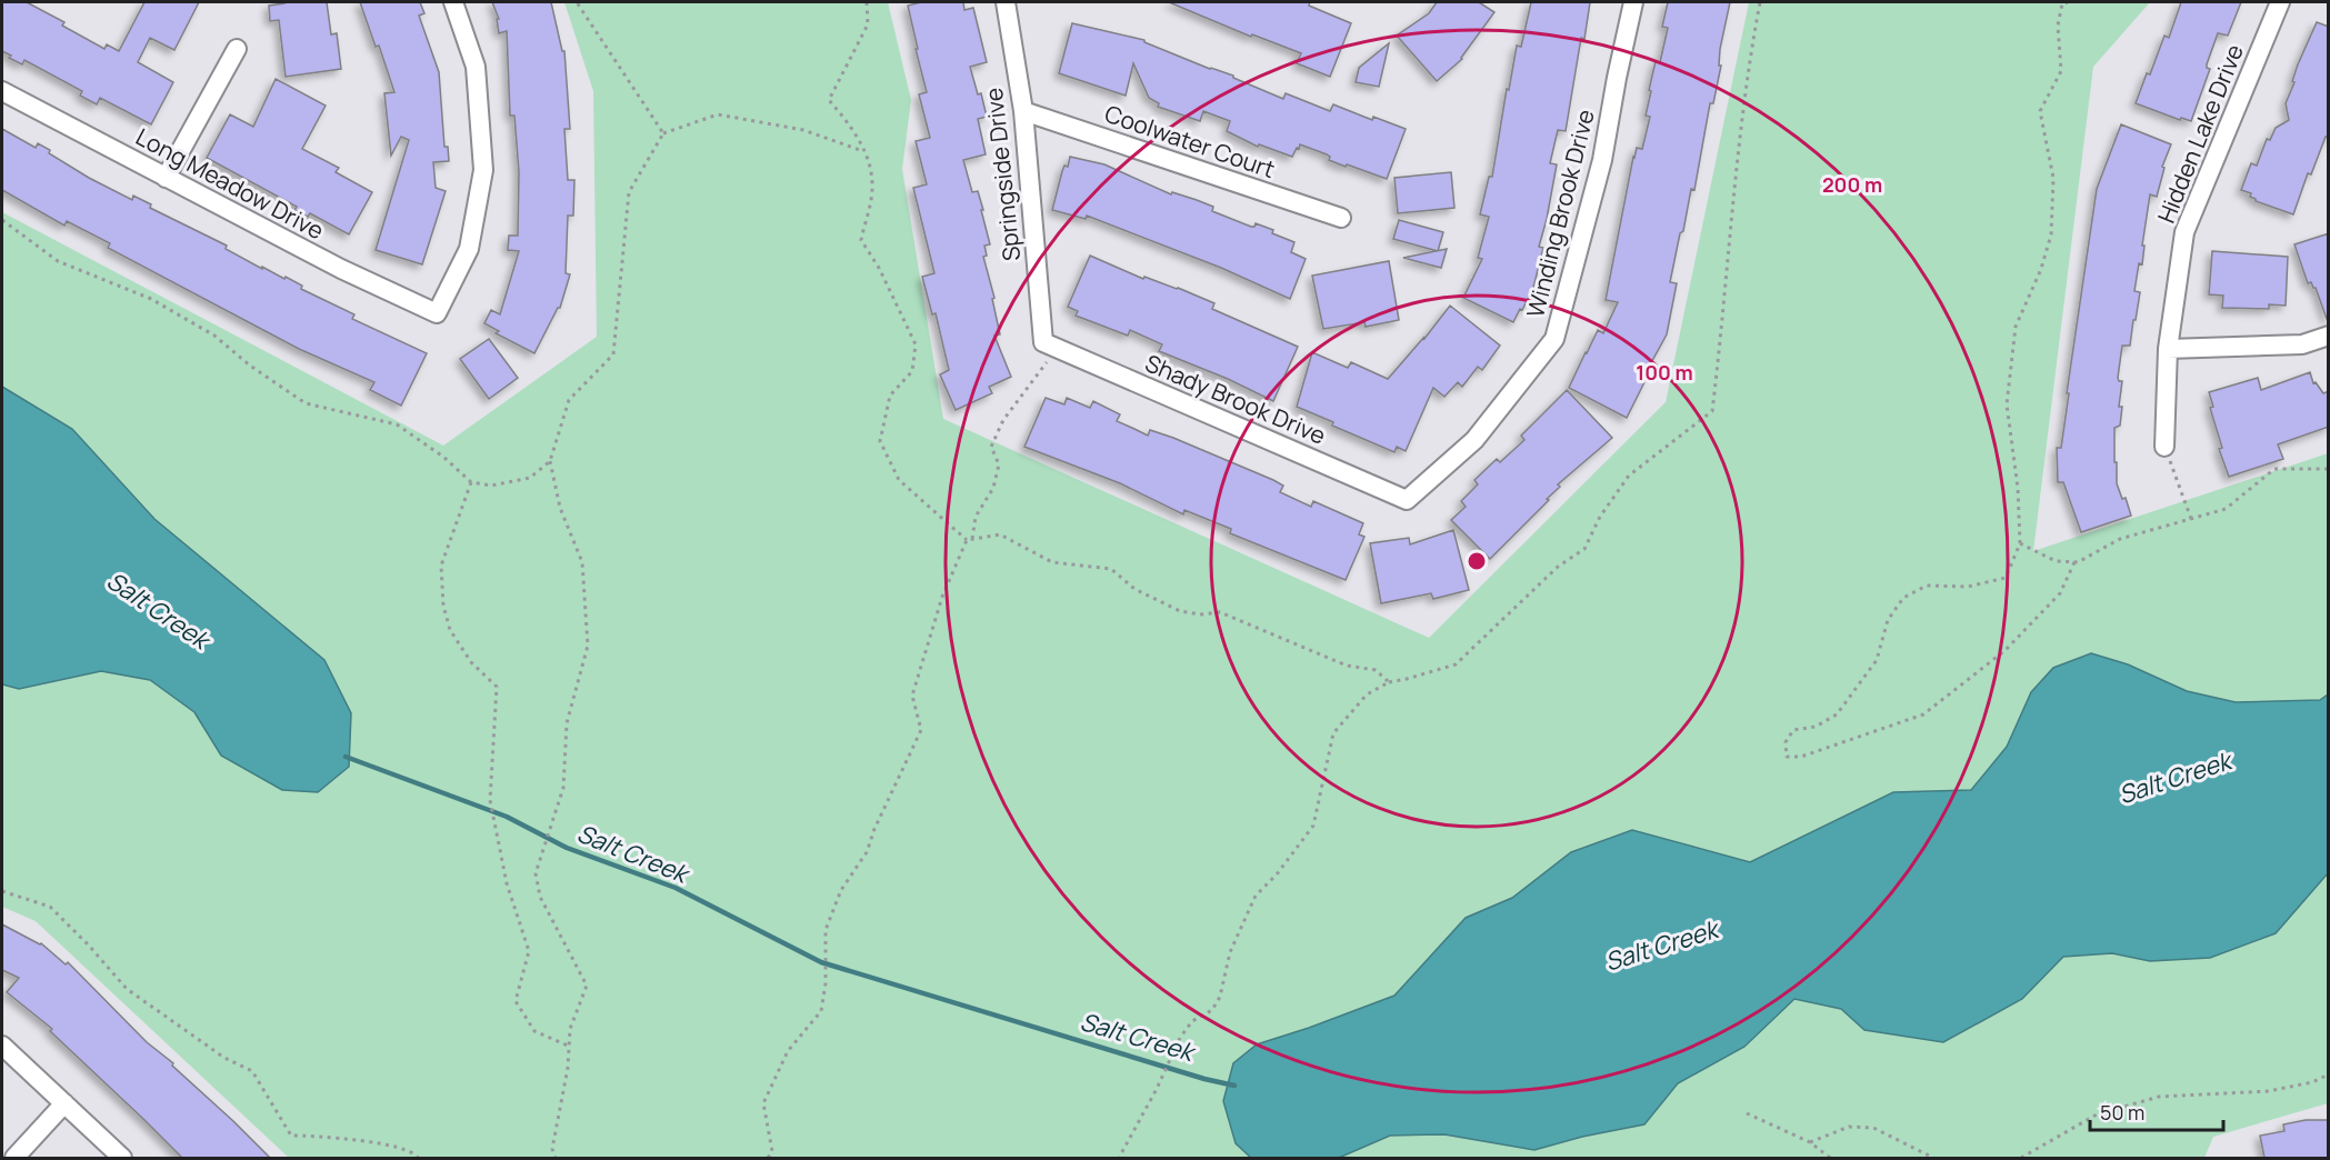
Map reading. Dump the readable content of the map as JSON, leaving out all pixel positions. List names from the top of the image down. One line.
{"streets":{"street":["Hidden Lake Drive","Coolwater Court","Springside Drive","Long Meadow Drive","Winding Brook Drive","Shady Brook Drive"]},"crossings":[["Coolwater Court","Springside Drive"],["Springside Drive","Shady Brook Drive"],["Winding Brook Drive","Shady Brook Drive"]],"water":["Salt Creek"],"scale_bar":"50 m","rings":["200 m","100 m"]}
